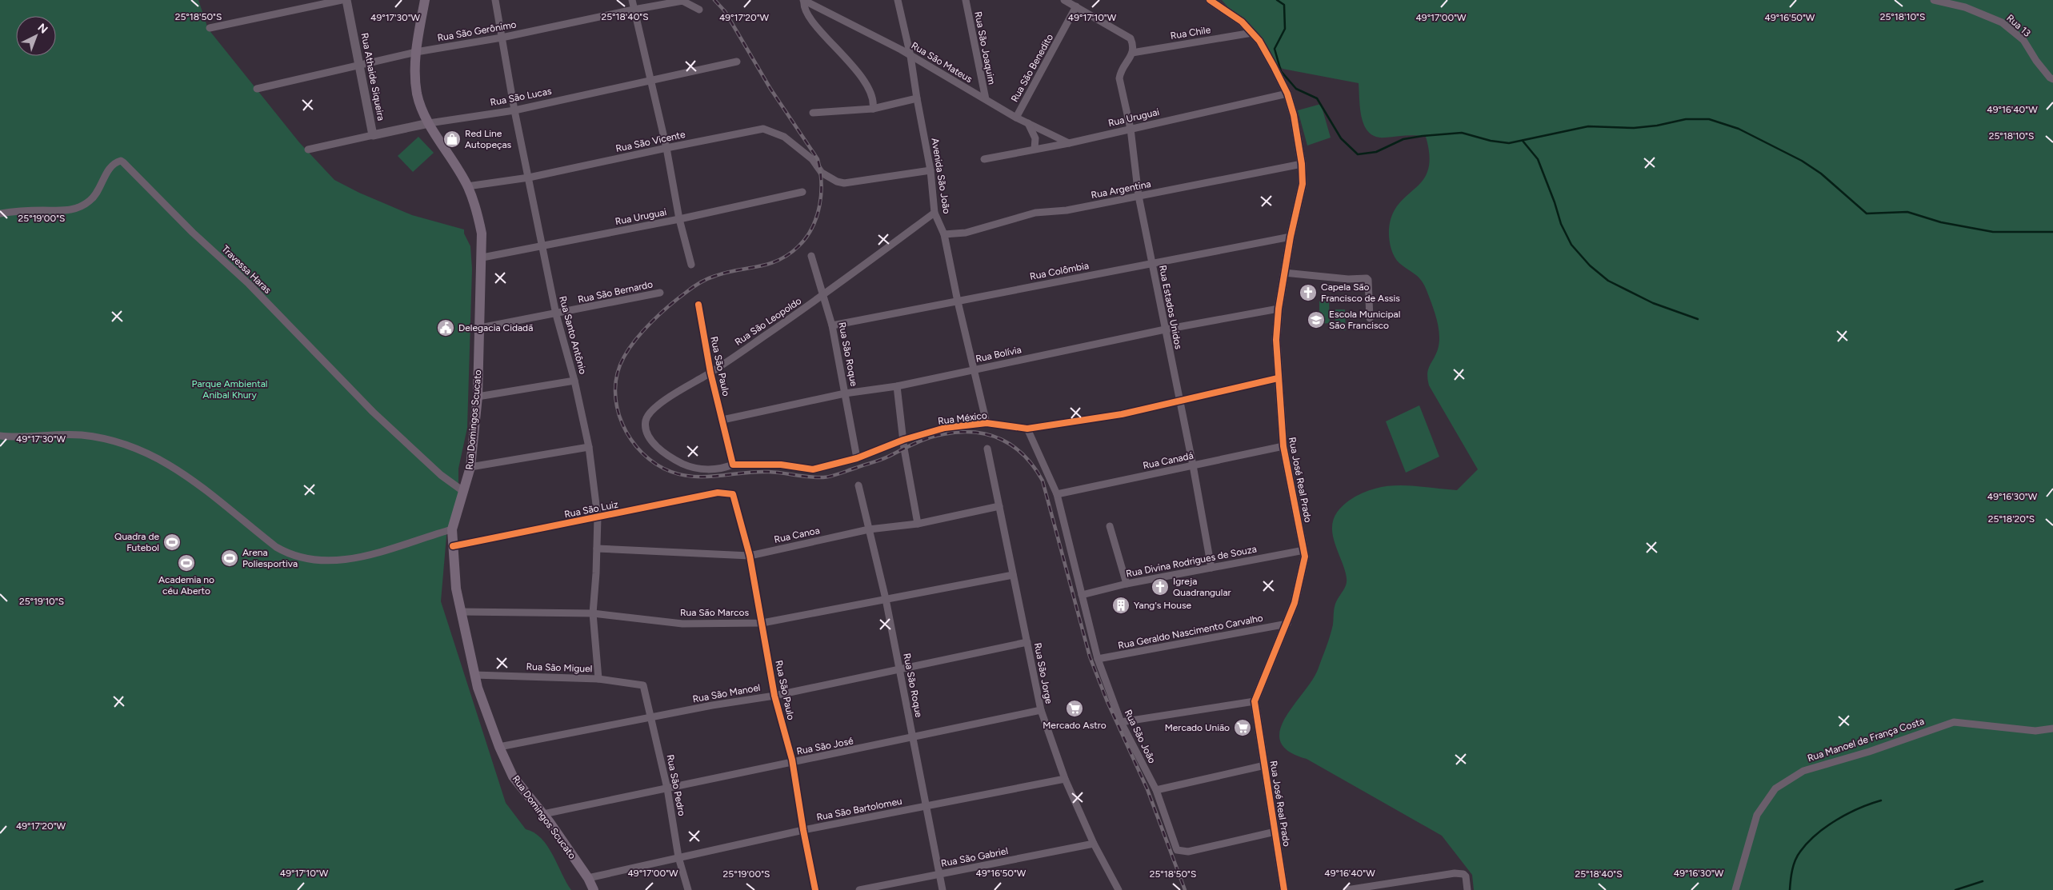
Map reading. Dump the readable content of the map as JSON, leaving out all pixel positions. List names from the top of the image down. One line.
{"streets":{"main road":["Rua Domingos Scucato"],"street":["Rua 13","Rua São Gerônimo","Rua Chile","Rua São Joaquim","Rua São Mateus","Rua São Benedito","Rua Athaide Siqueira","Rua São Lucas","Rua Uruguai","Rua São Vicente","Avenida São João","Rua Argentina","Travessa Haras","Rua Colômbia","Rua São Bernardo","Rua Estados Unidos","Rua São Leopoldo","Rua Santo Antônio","Rua São Roque","Rua Bolívia","Rua São Paulo","Rua México","Rua Canadá","Rua José Real Prado","Rua São Luiz","Rua Canoa","Rua Divina Rodrigues de Souza","Rua São Marcos","Rua Geraldo Nascimento Carvalho","Rua São Miguel","Rua São Jorge","Rua São Manoel","Rua São João","Rua Manoel de França Costa","Rua São José","Rua São Pedro","Rua São Bartolomeu","Rua São Gabriel"]},"crossings":[["Rua São Gerônimo","Rua Athaide Siqueira"],["Rua São Gerônimo","Rua Santo Antônio"],["Rua São Gerônimo","Rua Domingos Scucato"],["Rua Chile","Rua Estados Unidos"],["Rua Chile","Rua José Real Prado"],["Rua São Joaquim","Rua São Mateus"],["Rua São Mateus","Rua São Benedito"],["Rua São Mateus","Rua Uruguai"],["Rua São Mateus","Avenida São João"],["Rua Athaide Siqueira","Rua São Lucas"],["Rua São Lucas","Rua Santo Antônio"],["Rua São Lucas","Rua Domingos Scucato"],["Rua Uruguai","Rua Estados Unidos"],["Rua Uruguai","Rua Santo Antônio"],["Rua Uruguai","Rua Domingos Scucato"],["Rua Uruguai","Rua José Real Prado"],["Rua São Vicente","Avenida São João"],["Rua São Vicente","Rua Santo Antônio"],["Rua São Vicente","Rua Domingos Scucato"],["Avenida São João","Rua Argentina"],["Avenida São João","Rua Colômbia"],["Avenida São João","Rua São Leopoldo"],["Avenida São João","Rua Bolívia"],["Avenida São João","Rua México"],["Rua Argentina","Rua Estados Unidos"],["Rua Argentina","Rua José Real Prado"],["Travessa Haras","Rua Domingos Scucato"],["Rua Colômbia","Rua Estados Unidos"],["Rua Colômbia","Rua São Roque"],["Rua Colômbia","Rua José Real Prado"],["Rua São Bernardo","Rua Santo Antônio"],["Rua São Bernardo","Rua Domingos Scucato"],["Rua Estados Unidos","Rua Bolívia"],["Rua Estados Unidos","Rua México"],["Rua Estados Unidos","Rua Canadá"],["Rua Estados Unidos","Rua Divina Rodrigues de Souza"],["Rua São Leopoldo","Rua São Roque"],["Rua São Leopoldo","Rua São Paulo"],["Rua São Leopoldo","Rua México"],["Rua Santo Antônio","Rua São Luiz"],["Rua Santo Antônio","Rua Canoa"],["Rua Santo Antônio","Rua São Marcos"],["Rua Santo Antônio","Rua São Miguel"],["Rua São Roque","Rua Bolívia"],["Rua São Roque","Rua México"],["Rua São Roque","Rua Canoa"],["Rua São Roque","Rua São Marcos"],["Rua São Roque","Rua São Manoel"],["Rua São Roque","Rua São José"],["Rua São Roque","Rua São Bartolomeu"],["Rua São Roque","Rua São Gabriel"],["Rua Bolívia","Rua São Paulo"],["Rua Bolívia","Rua José Real Prado"],["Rua São Paulo","Rua México"],["Rua São Paulo","Rua São Luiz"],["Rua São Paulo","Rua Canoa"],["Rua São Paulo","Rua São Marcos"],["Rua São Paulo","Rua São Manoel"],["Rua São Paulo","Rua São José"],["Rua São Paulo","Rua São Bartolomeu"],["Rua México","Rua José Real Prado"],["Rua México","Rua São João"],["Rua Domingos Scucato","Rua São Luiz"],["Rua Domingos Scucato","Rua São Marcos"],["Rua Domingos Scucato","Rua São Miguel"],["Rua Domingos Scucato","Rua São Manoel"],["Rua Domingos Scucato","Rua São José"],["Rua Domingos Scucato","Rua São Bartolomeu"],["Rua Canadá","Rua José Real Prado"],["Rua Canadá","Rua São João"],["Rua José Real Prado","Rua Divina Rodrigues de Souza"],["Rua José Real Prado","Rua Geraldo Nascimento Carvalho"],["Rua José Real Prado","Rua São João"],["Rua Canoa","Rua São Jorge"],["Rua Divina Rodrigues de Souza","Rua São João"],["Rua São Marcos","Rua São Jorge"],["Rua Geraldo Nascimento Carvalho","Rua São João"],["Rua São Miguel","Rua São Pedro"],["Rua São Jorge","Rua São Manoel"],["Rua São Jorge","Rua São José"],["Rua São Jorge","Rua São Bartolomeu"],["Rua São Jorge","Rua São Gabriel"],["Rua São Manoel","Rua São Pedro"],["Rua São José","Rua São Pedro"],["Rua São Pedro","Rua São Bartolomeu"]],"parks":["Parque Ambiental Anibal Khury"],"places":{"shop":["Red Line Autopeças"],"church":["Capela São Francisco de Assis","Igreja Quadrangular"],"school or university":["Escola Municipal São Francisco"],"public building":["Delegacia Cidadã"],"sports":["Quadra de Futebol","Arena Poliesportiva","Academia no céu Aberto"],"building":["Yang's House"],"supermarket":["Mercado Astro","Mercado União"]},"north":"top right","coordinates":["25°18'50\"S","25°18'40\"S","25°18'10\"S","49°17'10\"W","49°17'00\"W","49°16'50\"W","49°17'30\"W","49°17'20\"W","49°16'40\"W","25°19'00\"S","49°16'30\"W","25°18'20\"S","25°19'10\"S"]}
